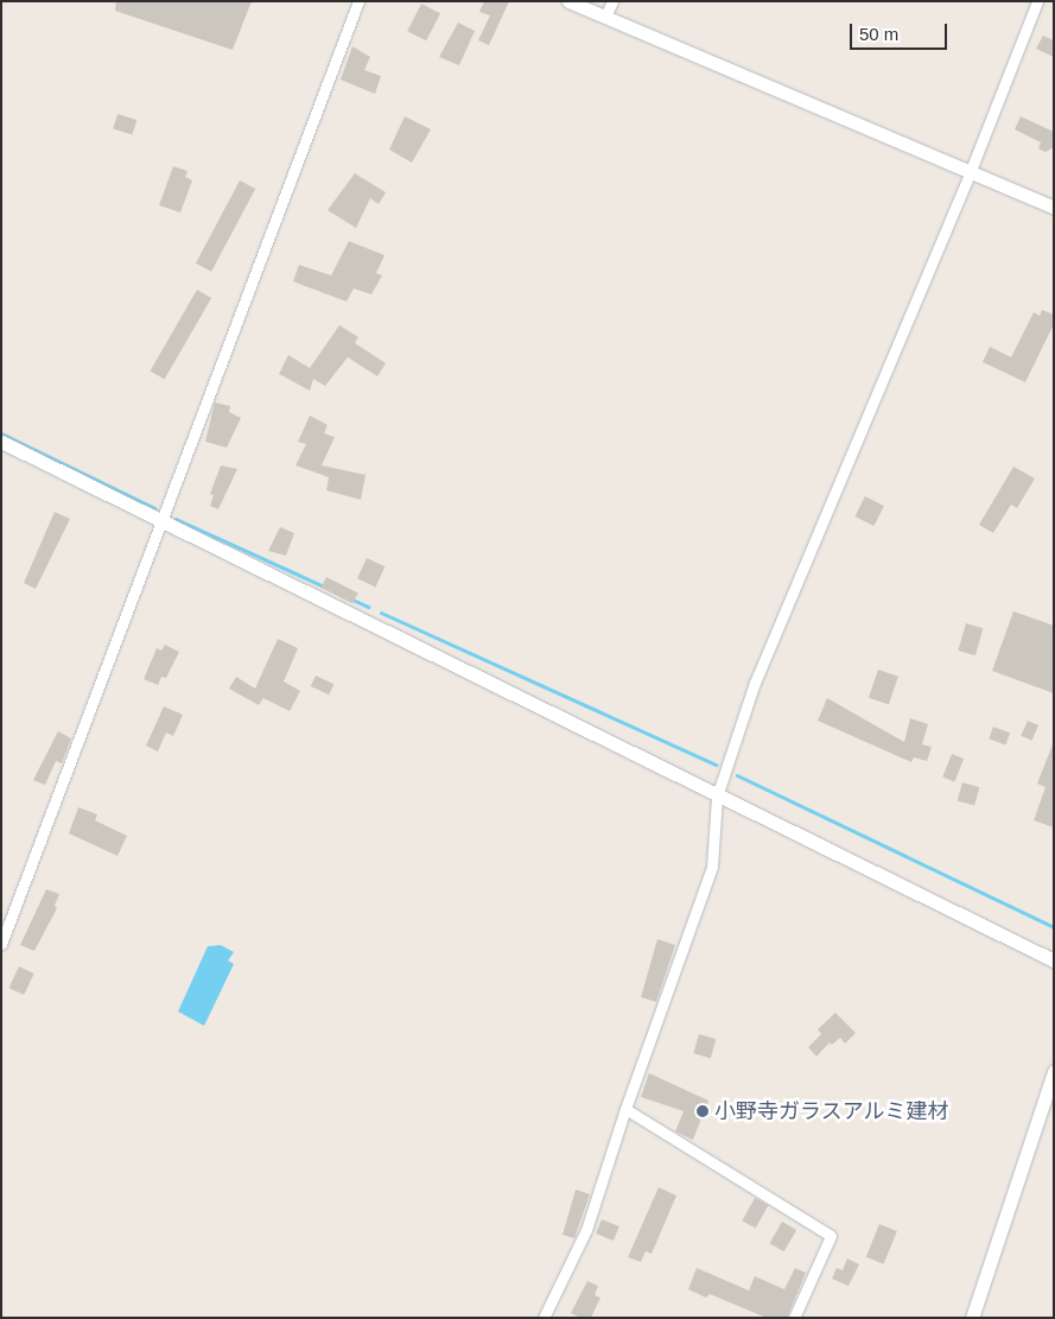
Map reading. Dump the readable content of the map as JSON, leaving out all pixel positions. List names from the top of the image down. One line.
{"places":["小野寺ガラスアルミ建材"],"scale_bar":"50 m"}
